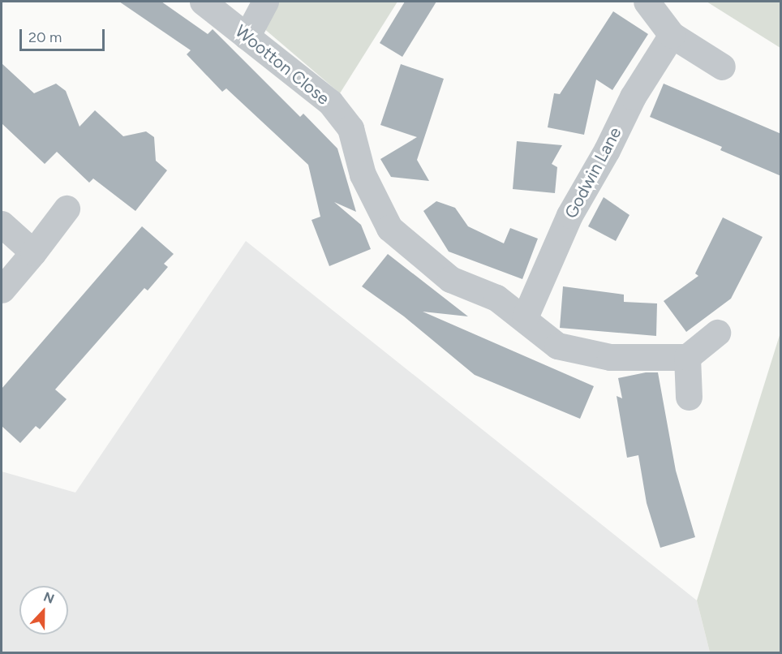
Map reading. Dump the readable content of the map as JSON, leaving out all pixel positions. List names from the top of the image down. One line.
{"streets":{"street":["Wootton Close","Godwin Lane"]},"crossings":[["Wootton Close","Godwin Lane"]],"scale_bar":"20 m","north":"top"}
